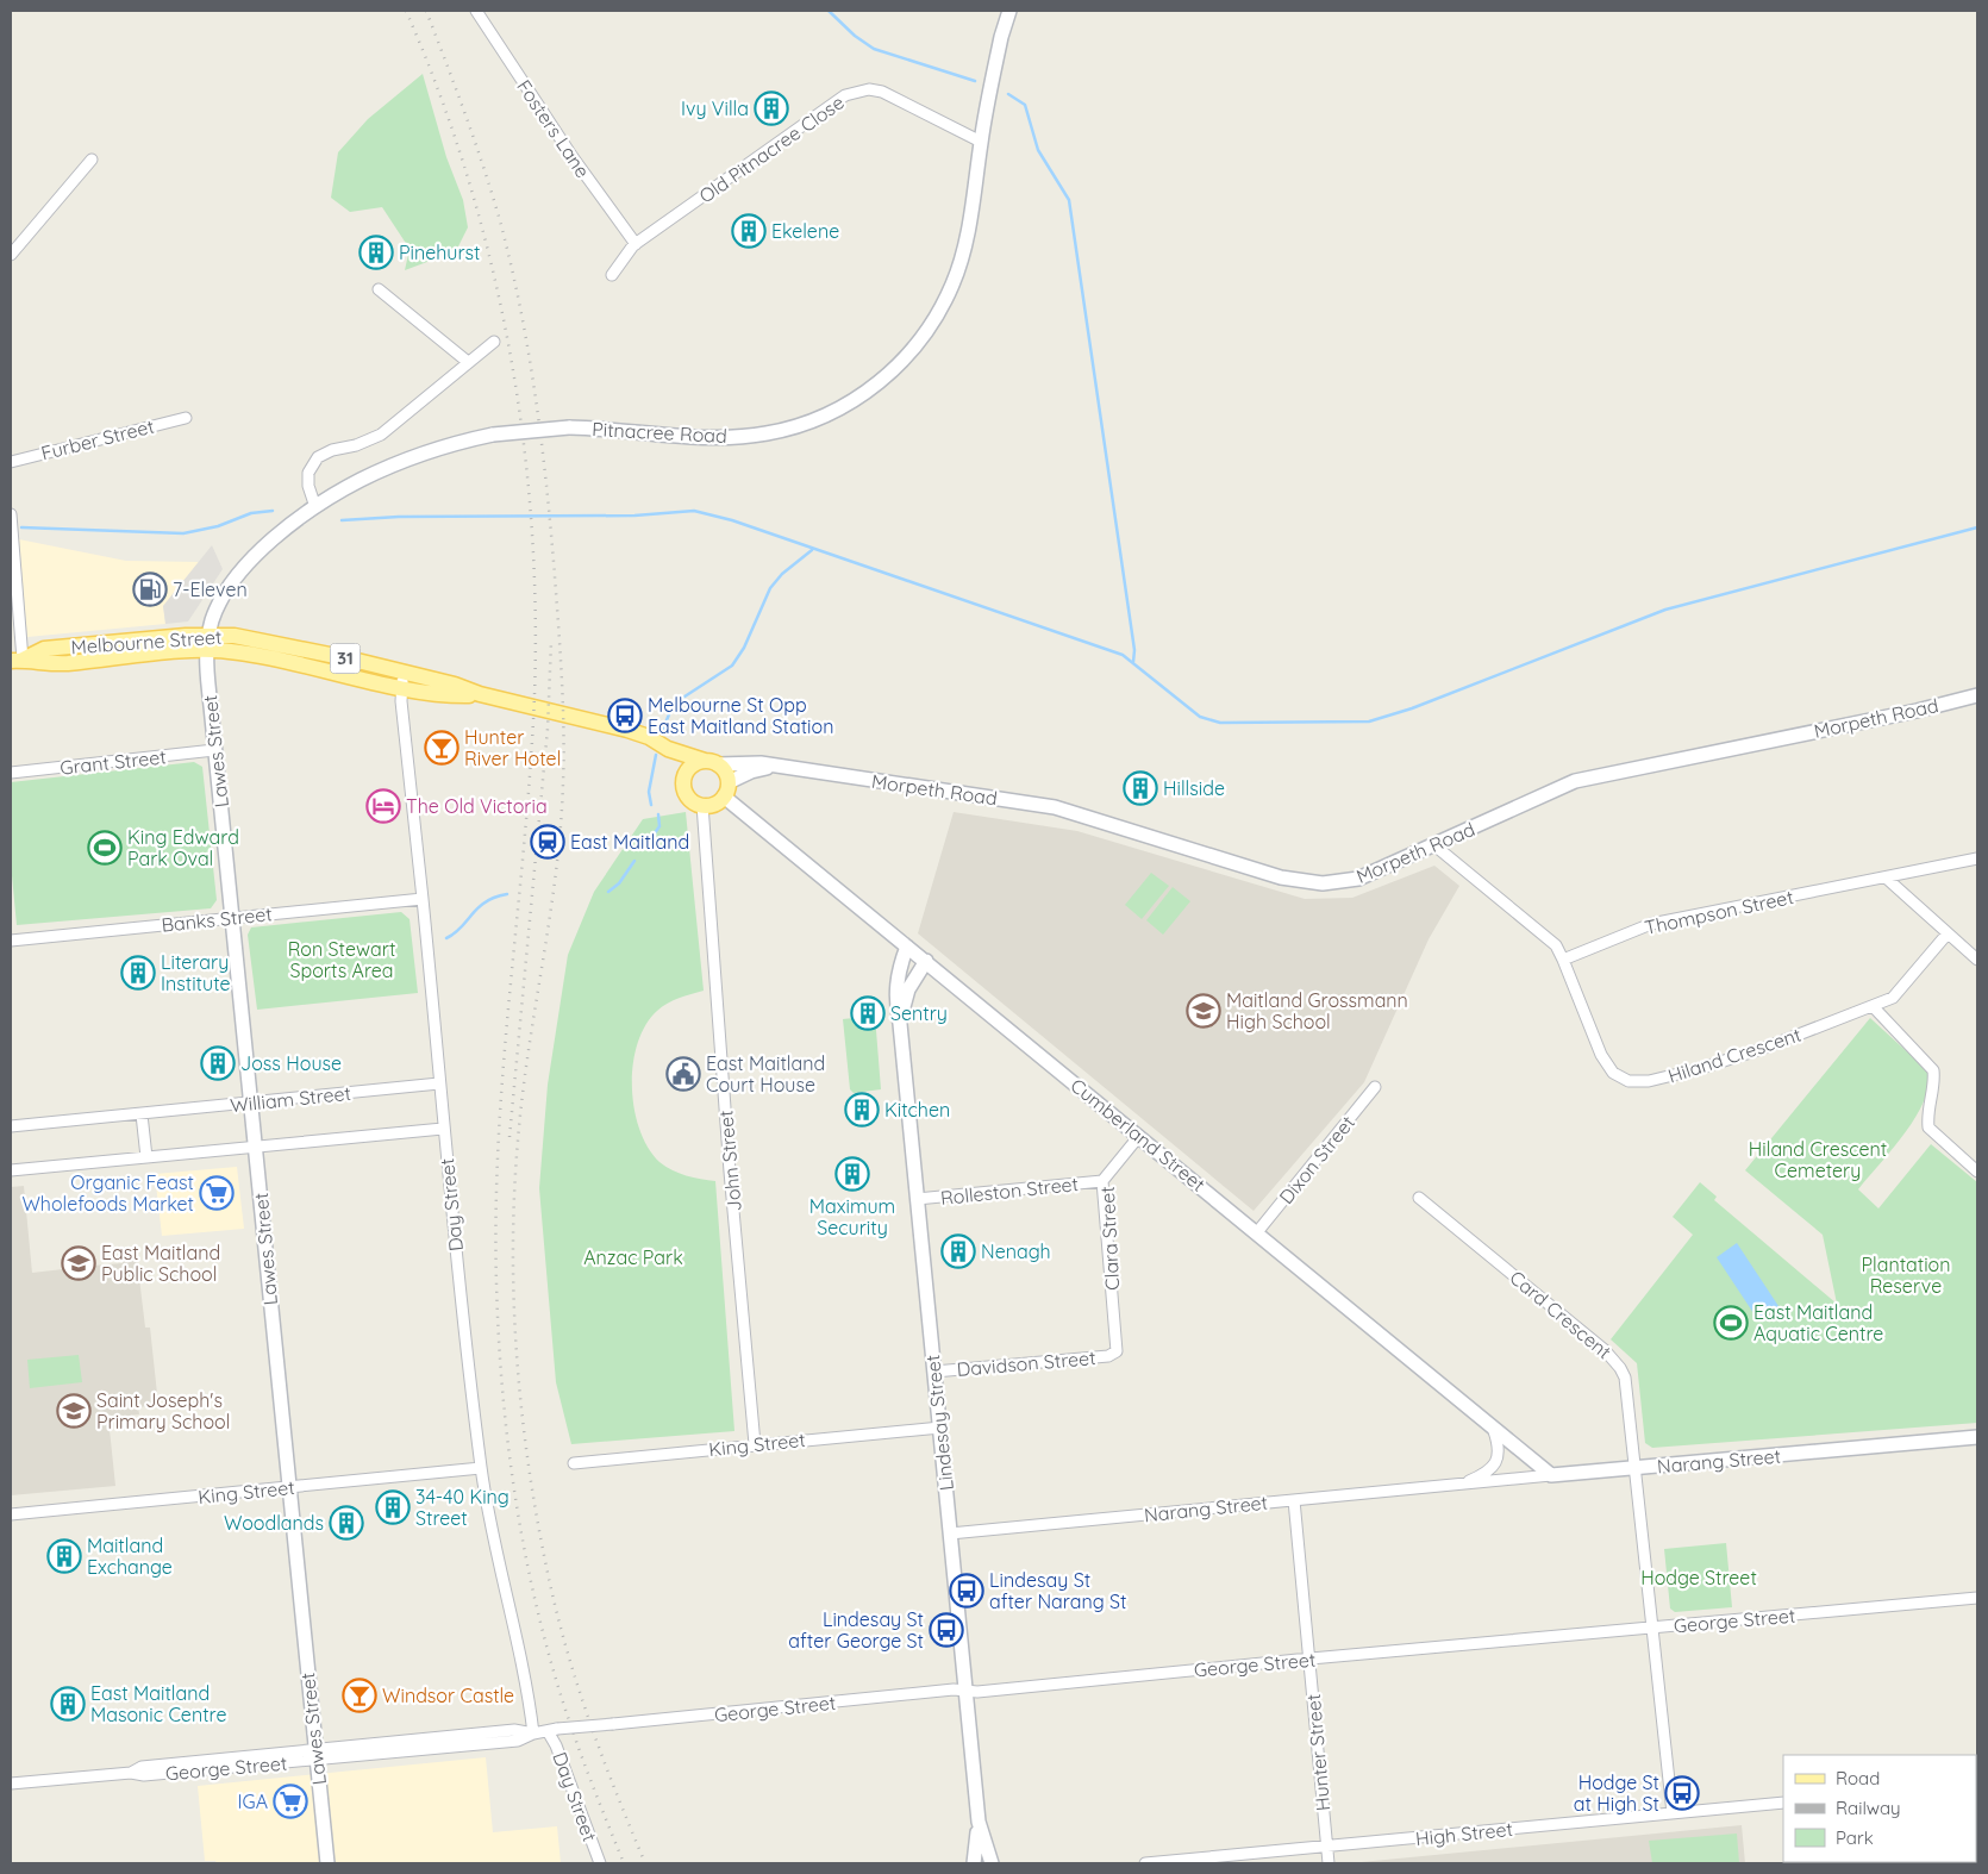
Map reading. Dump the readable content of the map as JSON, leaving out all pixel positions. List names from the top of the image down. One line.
{"streets":{"main road":["Pitnacree Road","Melbourne Street","31","Morpeth Road","Lawes Street","Cumberland Street","Lindesay Street","Narang Street"],"street":["Fosters Lane","Old Pitnacree Close","Furber Street","Grant Street","Thompson Street","Banks Street","Hiland Crescent","William Street","Dixon Street","John Street","Rolleston Street","Day Street","Clara Street","Card Crescent","Davidson Street","King Street","George Street","Hunter Street","High Street"]},"crossings":[["Fosters Lane","Old Pitnacree Close"],["Old Pitnacree Close","Pitnacree Road"],["Pitnacree Road","Melbourne Street"],["Pitnacree Road","Lawes Street"],["Melbourne Street","31"],["Melbourne Street","Morpeth Road"],["Melbourne Street","Lawes Street"],["Melbourne Street","Cumberland Street"],["Melbourne Street","John Street"],["Melbourne Street","Day Street"],["31","Morpeth Road"],["31","Cumberland Street"],["31","John Street"],["Morpeth Road","Cumberland Street"],["Morpeth Road","John Street"],["Lawes Street","Grant Street"],["Lawes Street","Banks Street"],["Lawes Street","William Street"],["Lawes Street","King Street"],["Lawes Street","George Street"],["Thompson Street","Hiland Crescent"],["Banks Street","Day Street"],["William Street","Day Street"],["Cumberland Street","Dixon Street"],["Cumberland Street","John Street"],["Cumberland Street","Clara Street"],["Cumberland Street","Lindesay Street"],["Cumberland Street","Narang Street"],["John Street","King Street"],["Rolleston Street","Clara Street"],["Rolleston Street","Lindesay Street"],["Day Street","King Street"],["Day Street","George Street"],["Clara Street","Davidson Street"],["Card Crescent","Narang Street"],["Davidson Street","Lindesay Street"],["Lindesay Street","King Street"],["Lindesay Street","Narang Street"],["Lindesay Street","George Street"],["Narang Street","Hunter Street"],["George Street","Hunter Street"],["Hunter Street","High Street"]],"parks":["Ron Stewart Sports Area","Hiland Crescent Cemetery","Anzac Park","Plantation Reserve","Hodge Street"],"places":{"building":["Ivy Villa","Ekelene","Pinehurst","Hillside","Literary Institute","Sentry","Joss House","Kitchen","Maximum Security","Nenagh","34-40 King Street","Woodlands","Maitland Exchange","East Maitland Masonic Centre"],"fuel station":["7-Eleven"],"bus stop":["Melbourne St Opp East Maitland Station","Lindesay St after Narang St","Lindesay St after George St","Hodge St at High St"],"bar":["Hunter River Hotel","Windsor Castle"],"hotel":["The Old Victoria"],"station":["East Maitland"],"sports":["King Edward Park Oval","East Maitland Aquatic Centre"],"school or university":["Maitland Grossmann High School","East Maitland Public School","Saint Joseph's Primary School"],"public building":["East Maitland Court House"],"supermarket":["Organic Feast Wholefoods Market","IGA"]},"legend":["Road","Railway","Park"]}
